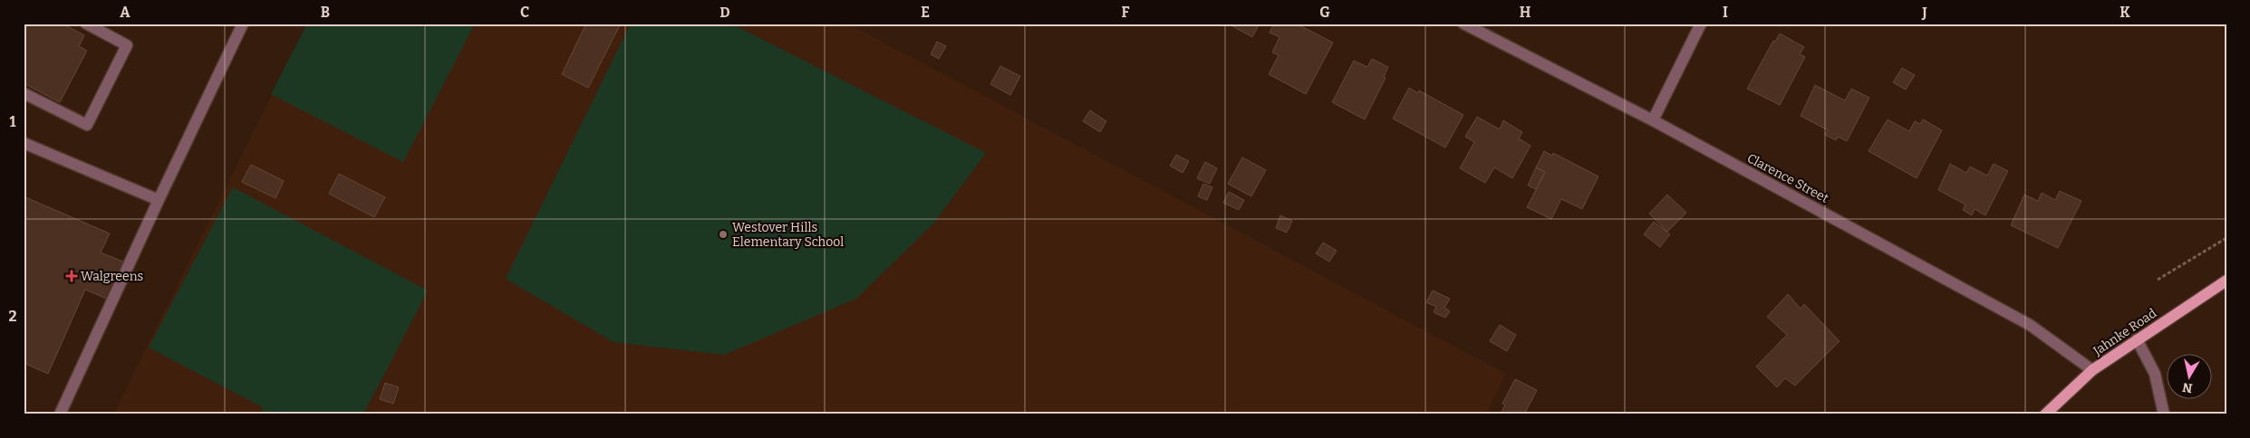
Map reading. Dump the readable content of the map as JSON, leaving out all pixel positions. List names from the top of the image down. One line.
{"streets":{"main road":["Jahnke Road"],"street":["Clarence Street"]},"crossings":[["Clarence Street","Jahnke Road"]],"places":{"other":["Westover Hills Elementary School"],"health":["Walgreens"]},"north":"bottom","grid":{"columns":["A","B","C","D","E","F","G","H","I","J","K"],"rows":["1","2"]}}
